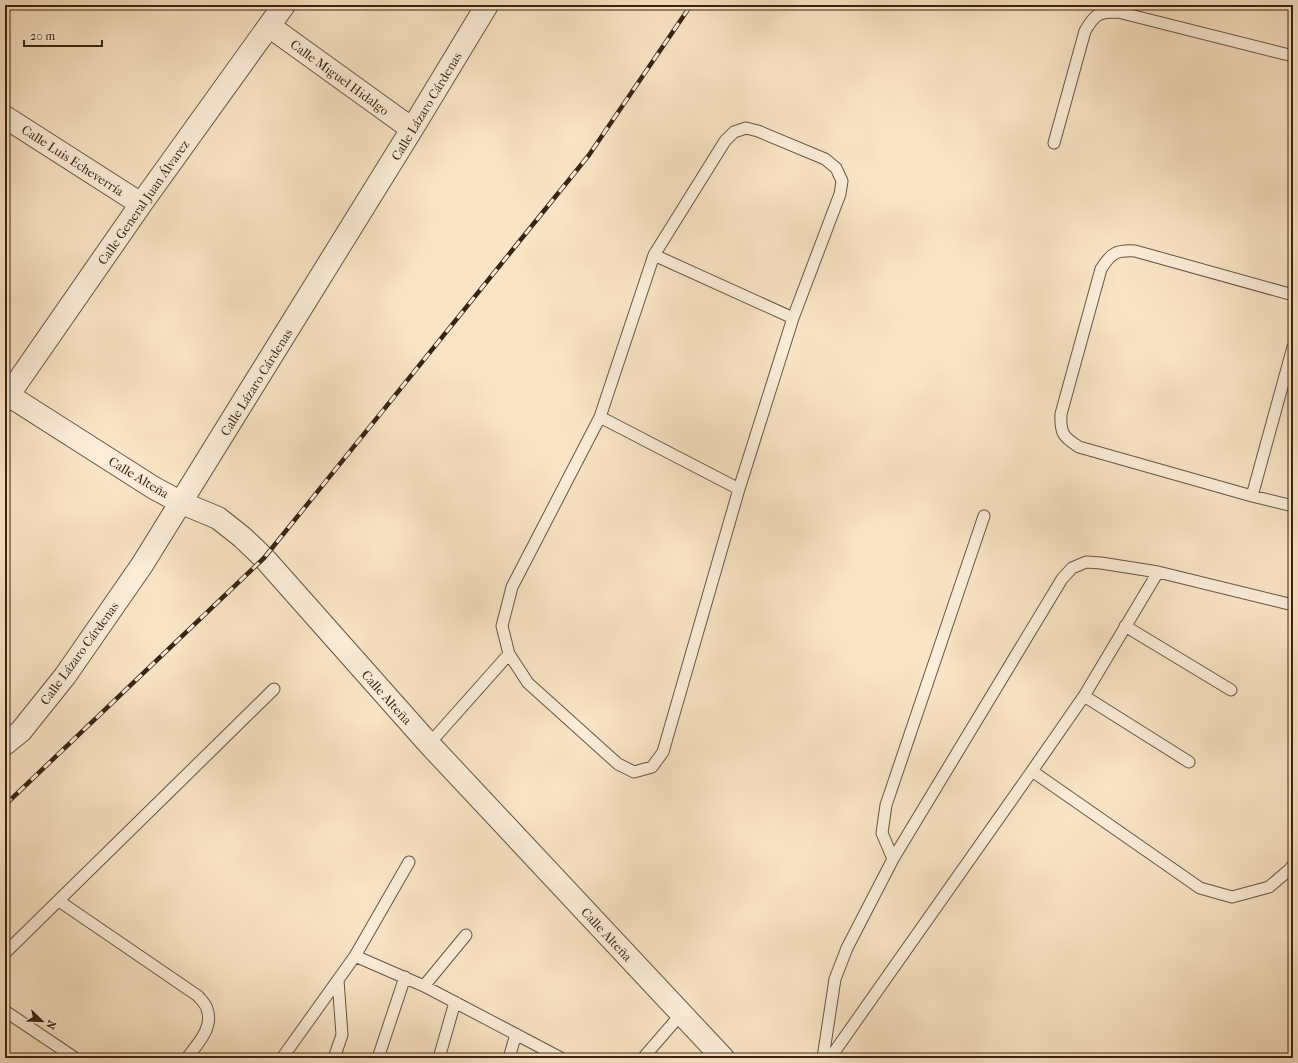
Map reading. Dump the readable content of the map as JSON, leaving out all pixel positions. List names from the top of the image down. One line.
{"streets":{"street":["Calle Miguel Hidalgo","Calle Lázaro Cárdenas","Calle Luis Echeverría","Calle General Juan Álvarez","Calle Alteña"]},"crossings":[["Calle Miguel Hidalgo","Calle Lázaro Cárdenas"],["Calle Miguel Hidalgo","Calle General Juan Álvarez"],["Calle Lázaro Cárdenas","Calle Alteña"],["Calle Luis Echeverría","Calle General Juan Álvarez"],["Calle General Juan Álvarez","Calle Alteña"]],"scale_bar":"20 m","north":"bottom right"}
